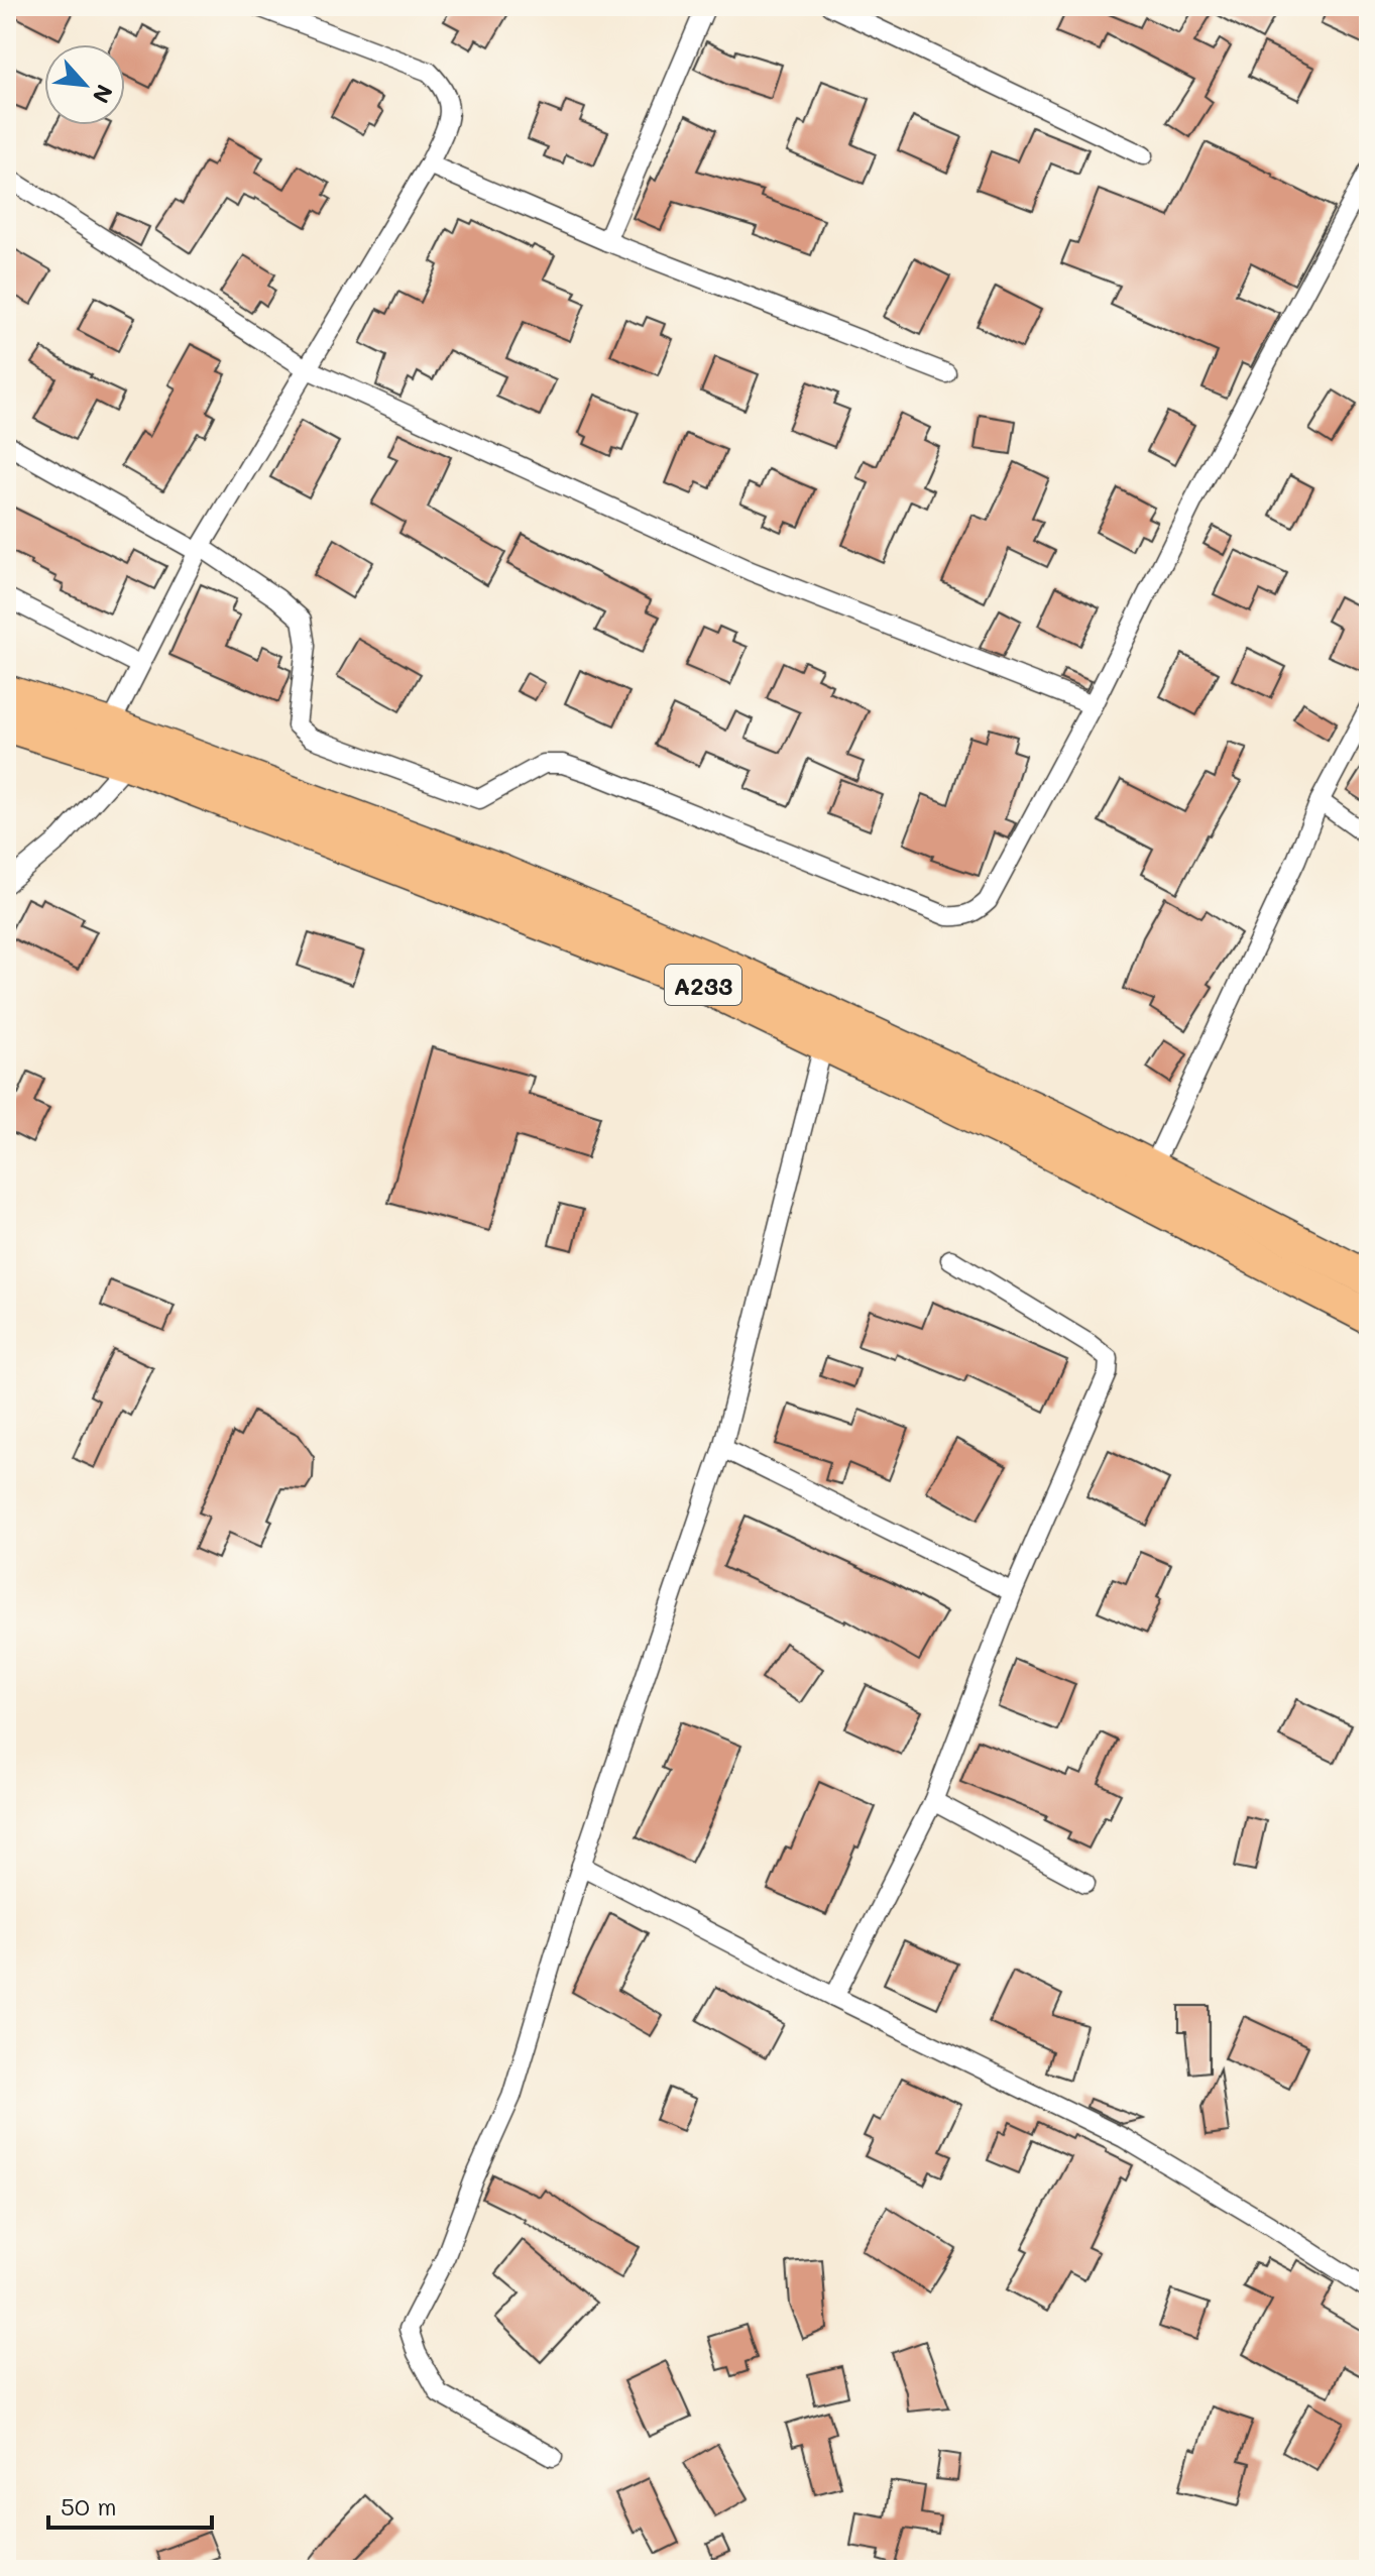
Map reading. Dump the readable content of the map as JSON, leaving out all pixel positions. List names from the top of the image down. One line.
{"streets":{"highway":["A233"]},"scale_bar":"50 m","north":"bottom right"}
